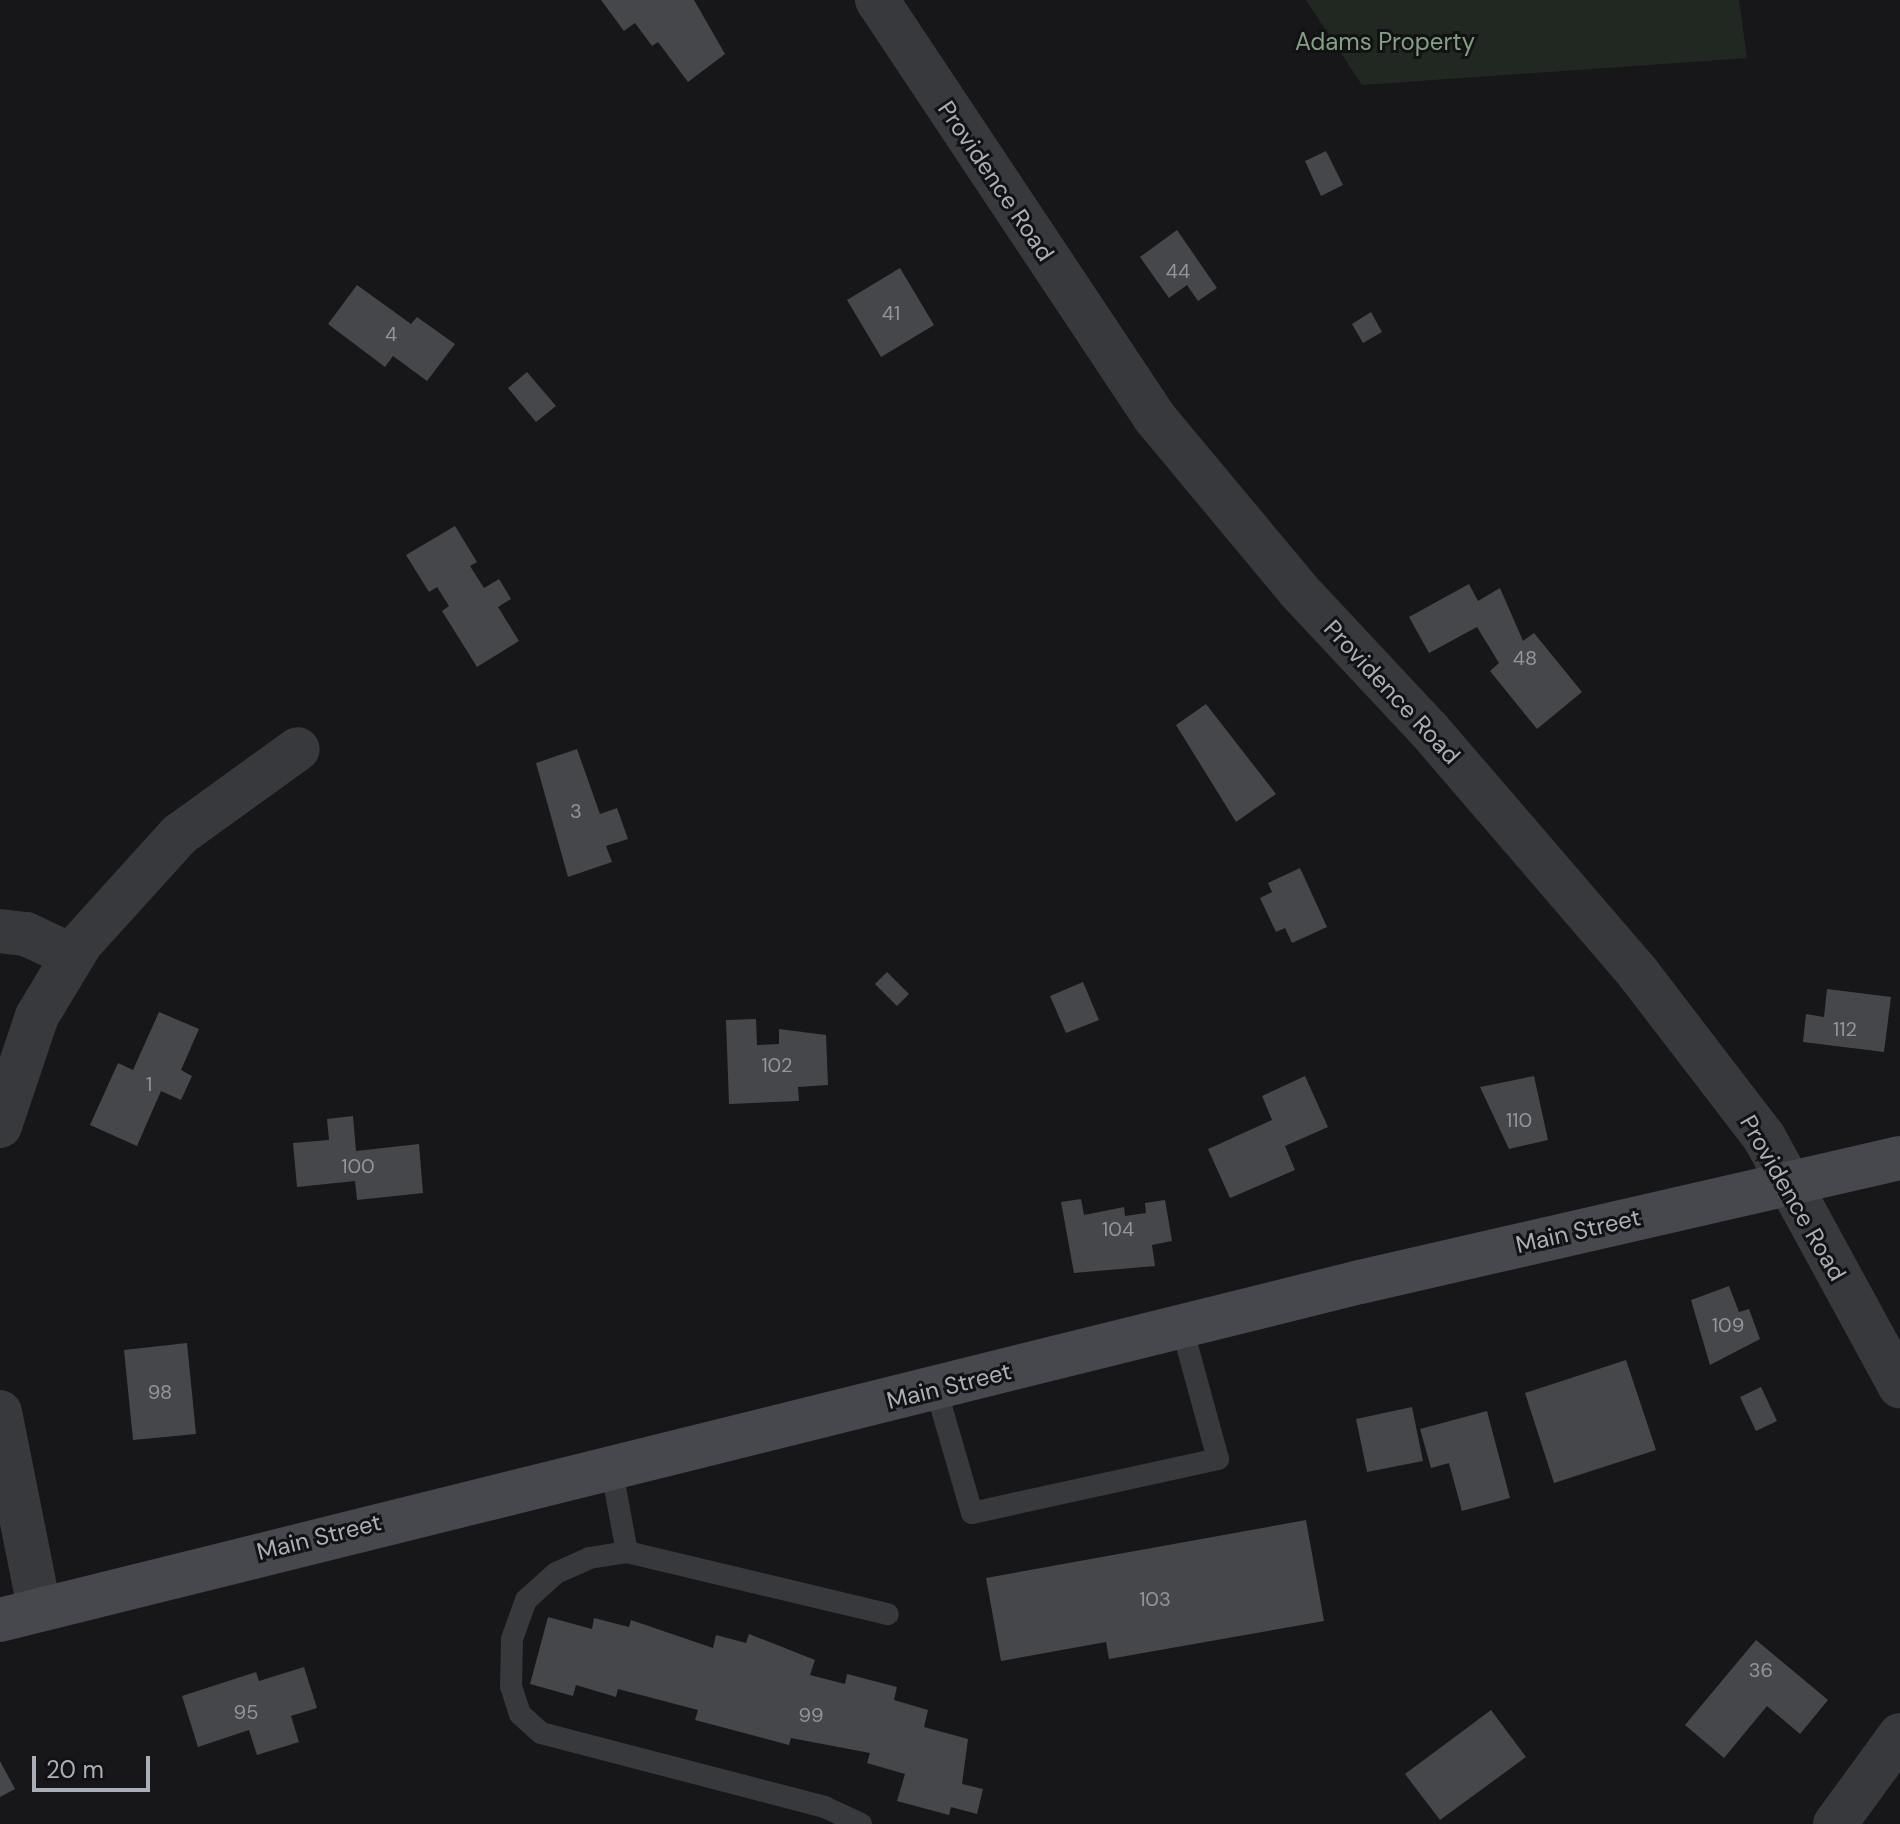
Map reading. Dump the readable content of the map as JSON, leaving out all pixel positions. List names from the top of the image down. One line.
{"streets":{"main road":["Main Street"],"street":["Providence Road"]},"crossings":[["Providence Road","Main Street"]],"parks":["Adams Property"],"house_numbers":["44","41","4","48","3","112","102","1","110","100","104","109","98","103","36","95","99"],"scale_bar":"20 m"}
